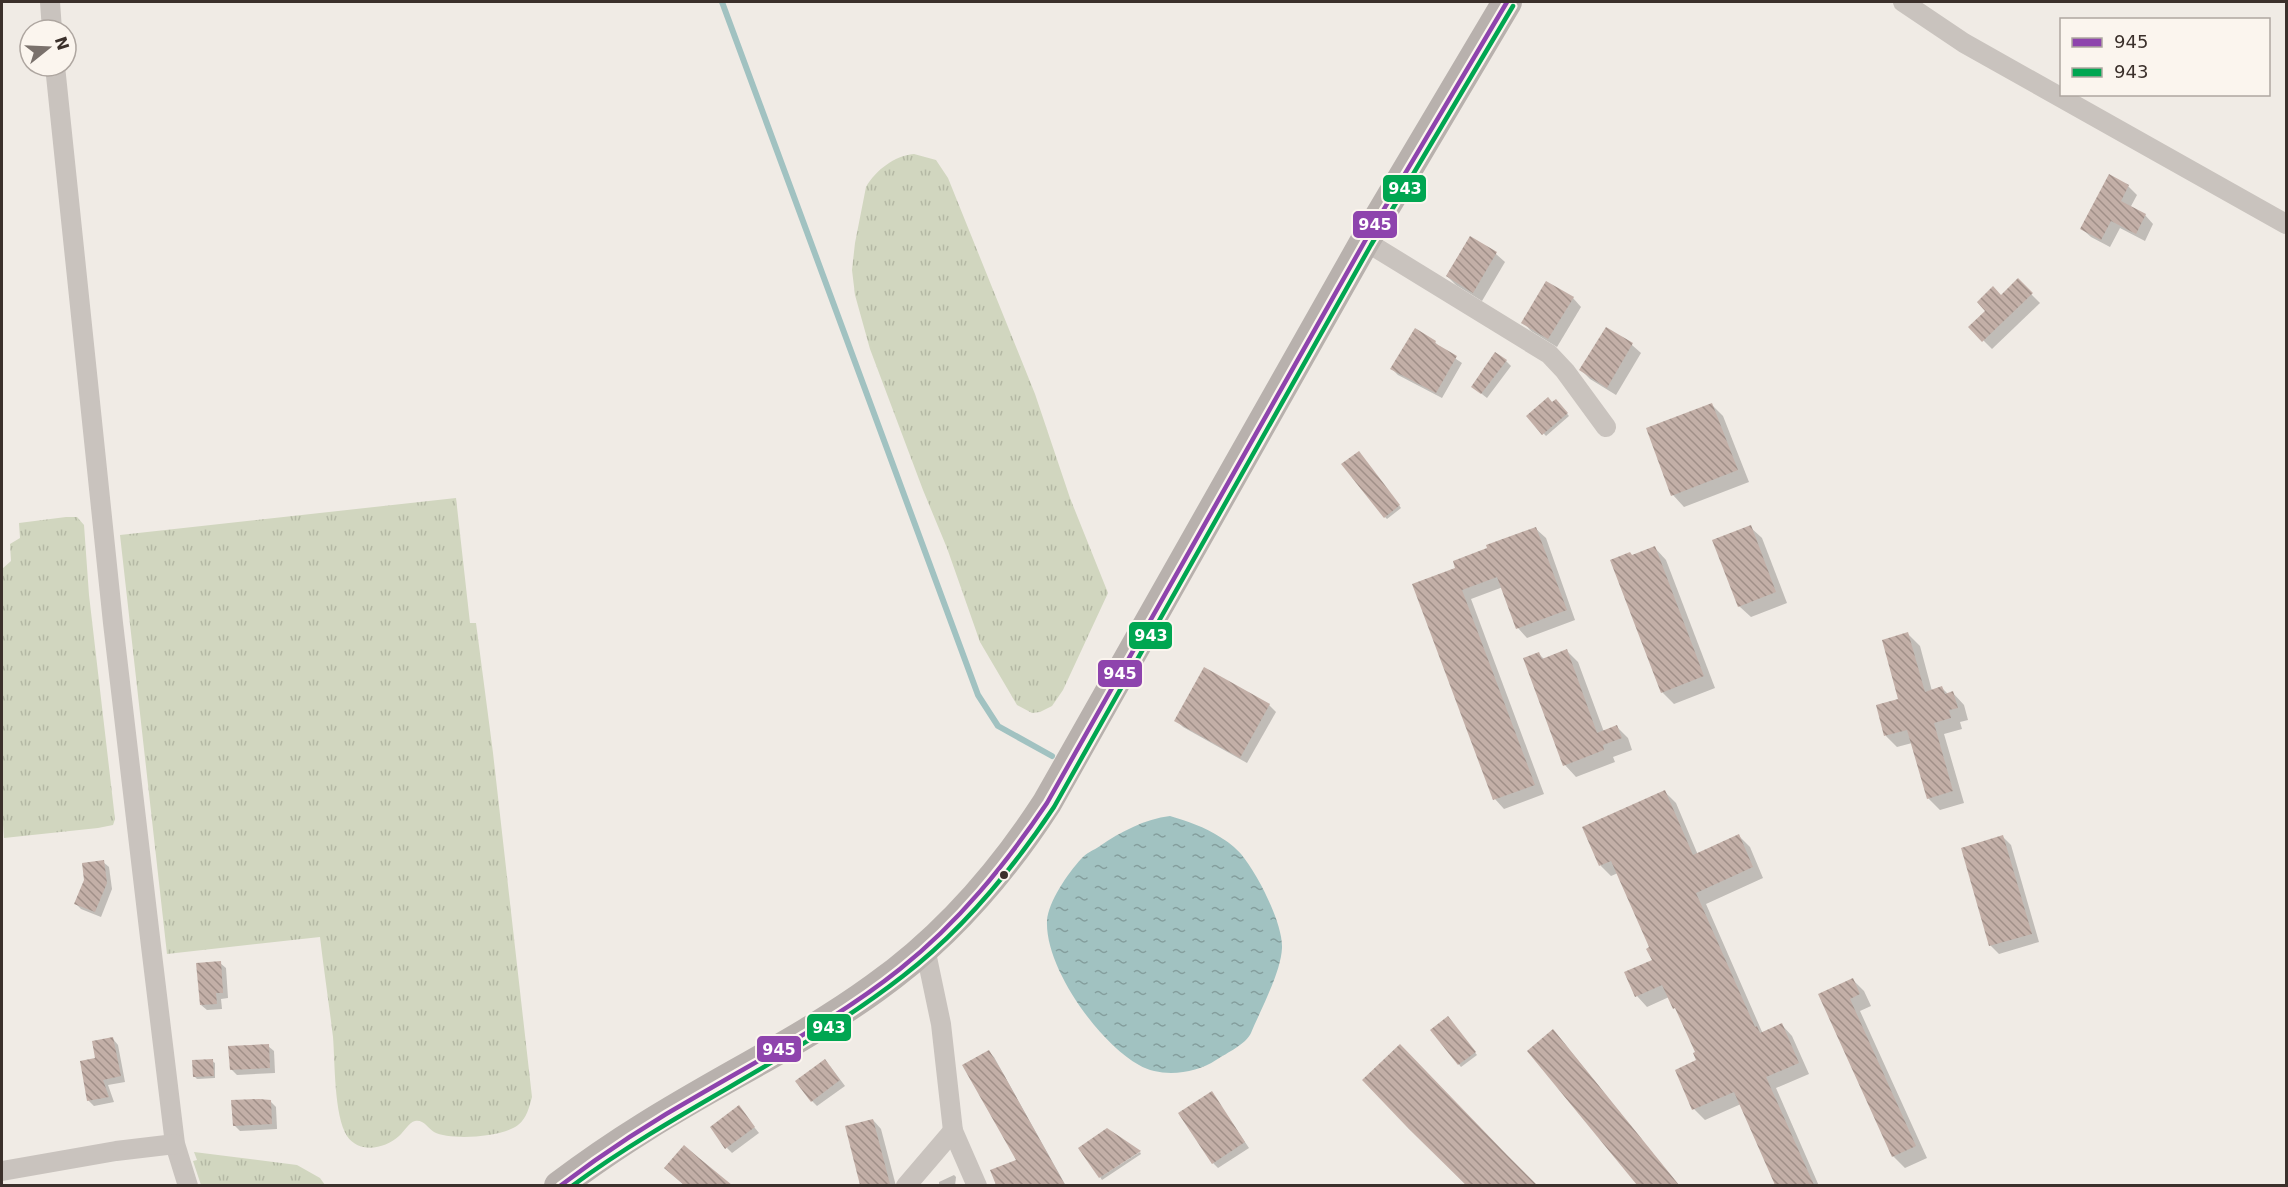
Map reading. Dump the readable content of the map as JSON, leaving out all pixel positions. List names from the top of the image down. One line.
{"lines":["transit line 945","transit line 943"],"legend":["945","943"],"north":"right"}
